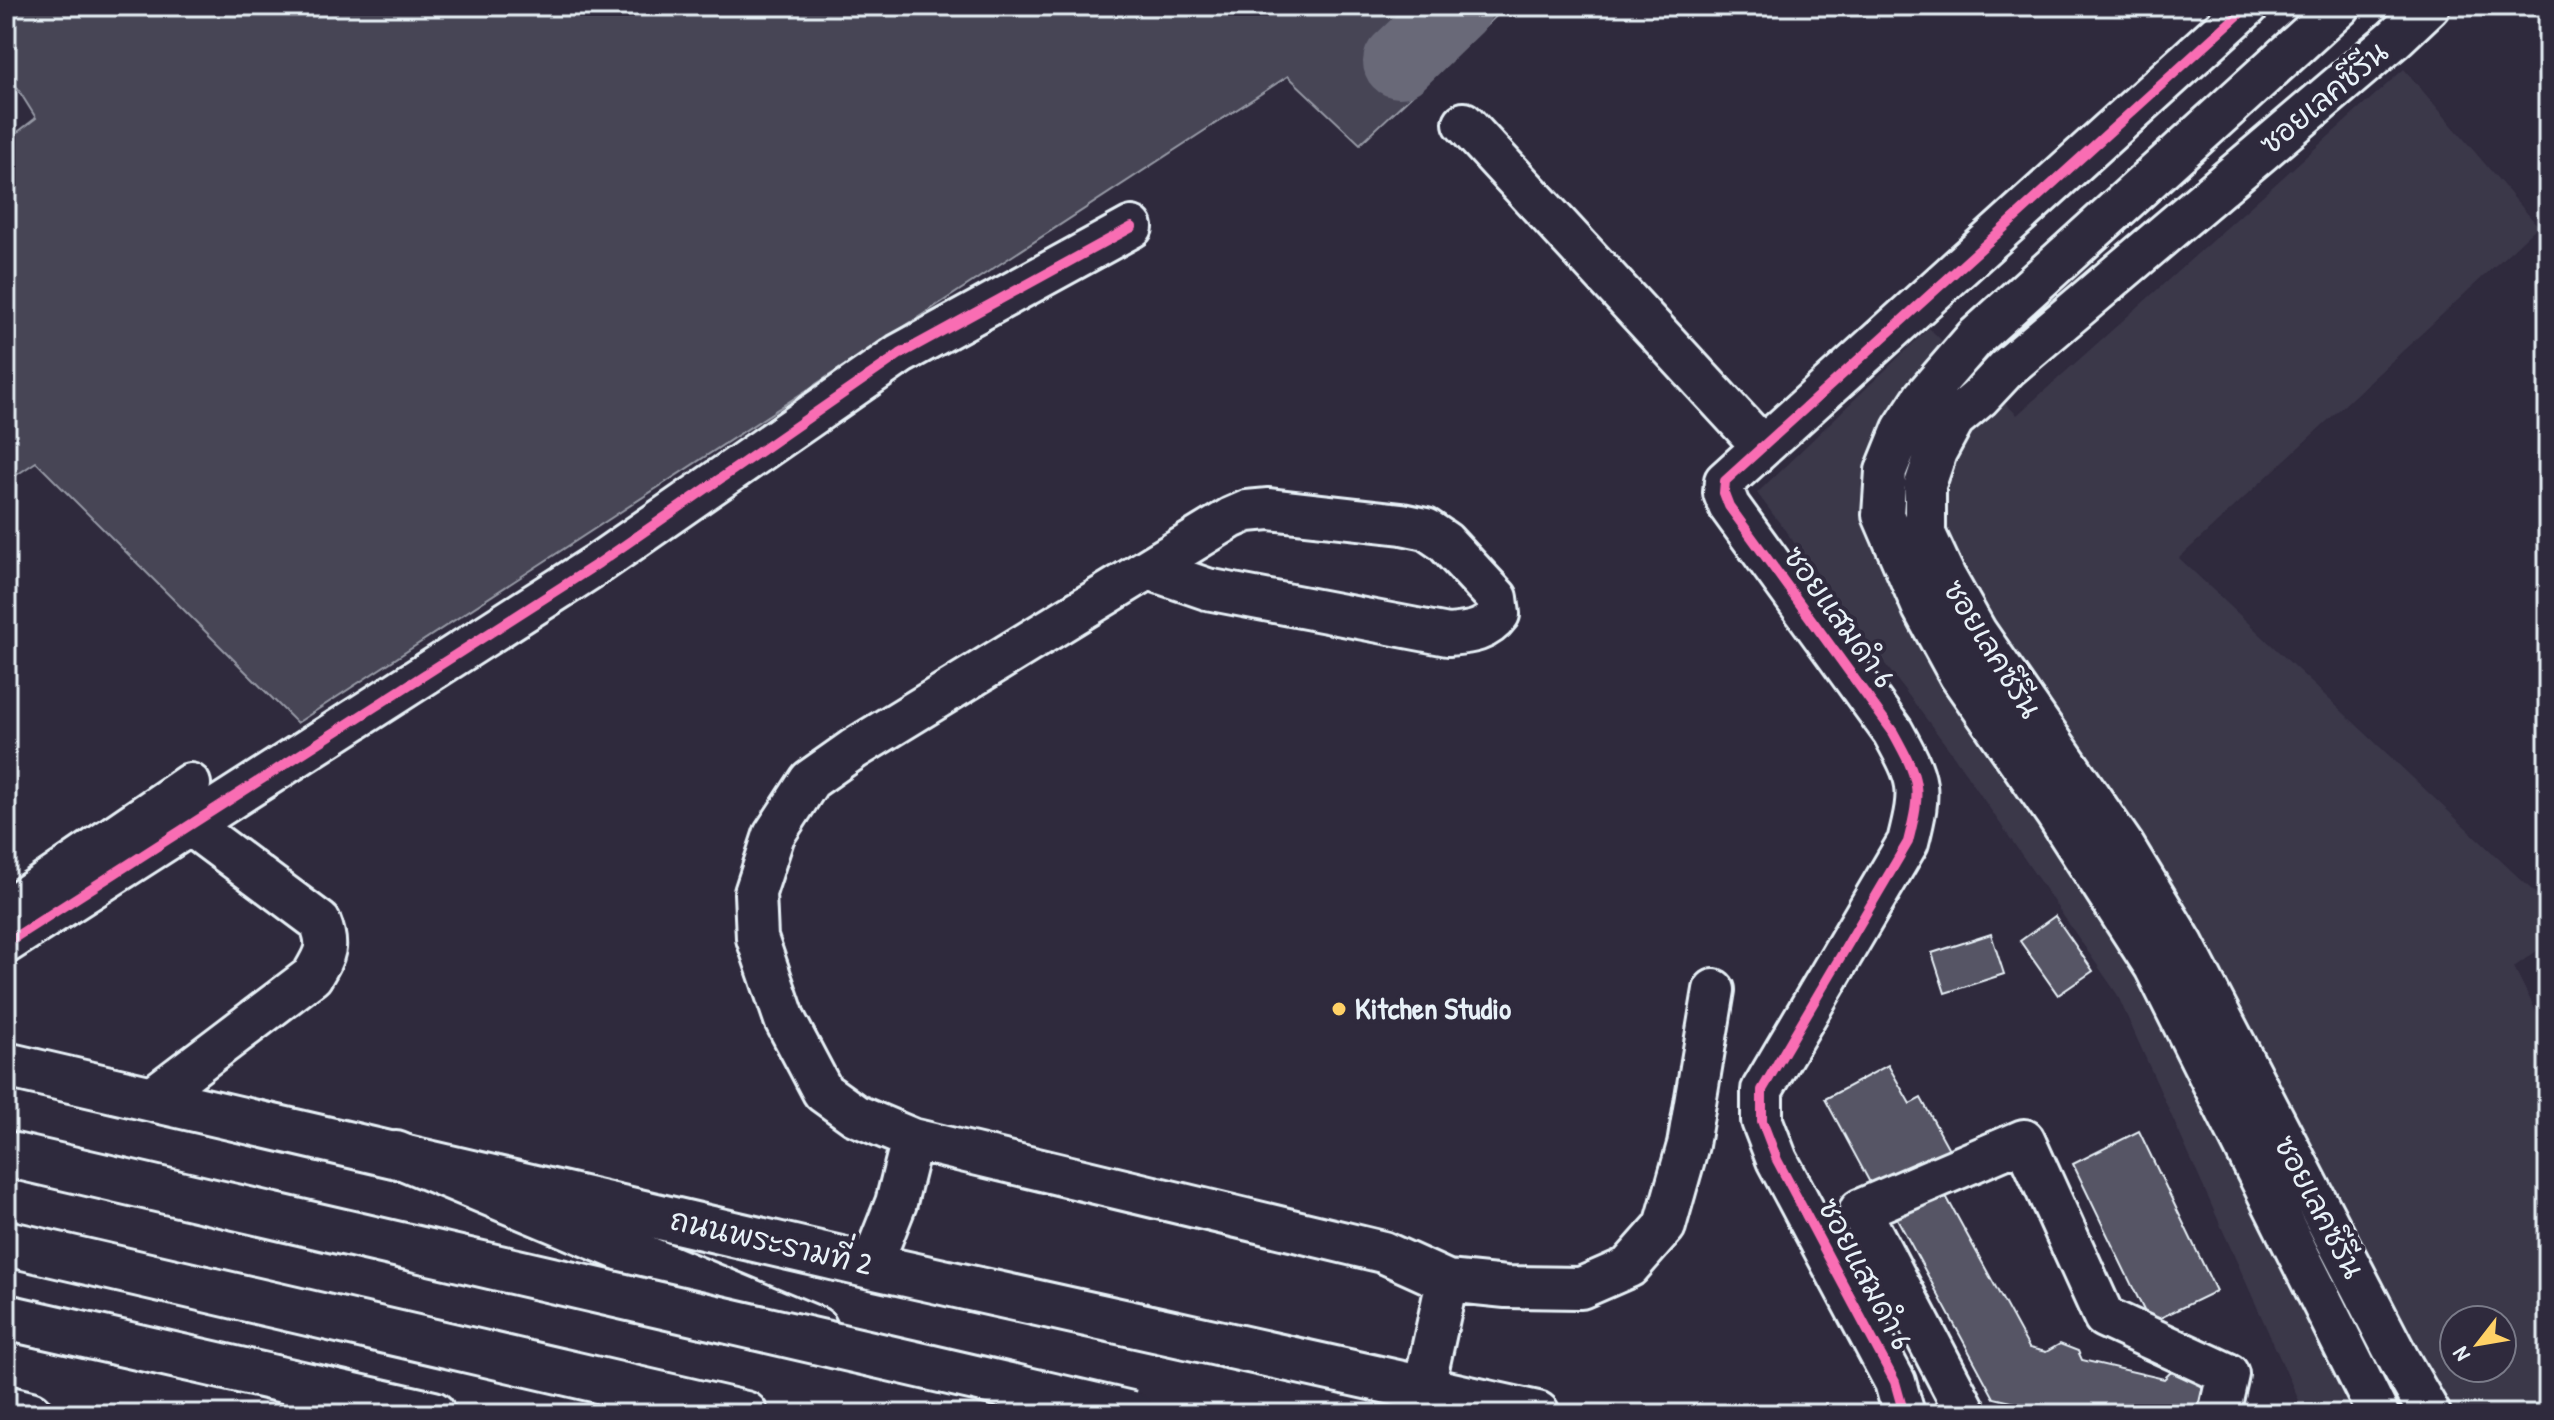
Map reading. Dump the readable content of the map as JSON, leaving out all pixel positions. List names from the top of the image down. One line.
{"streets":{"main road":["ถนนพระรามที่ 2"],"street":["ซอยเลคซีรีน","ซอยแสมดำ 6"]},"places":["Kitchen Studio"],"north":"bottom left"}
